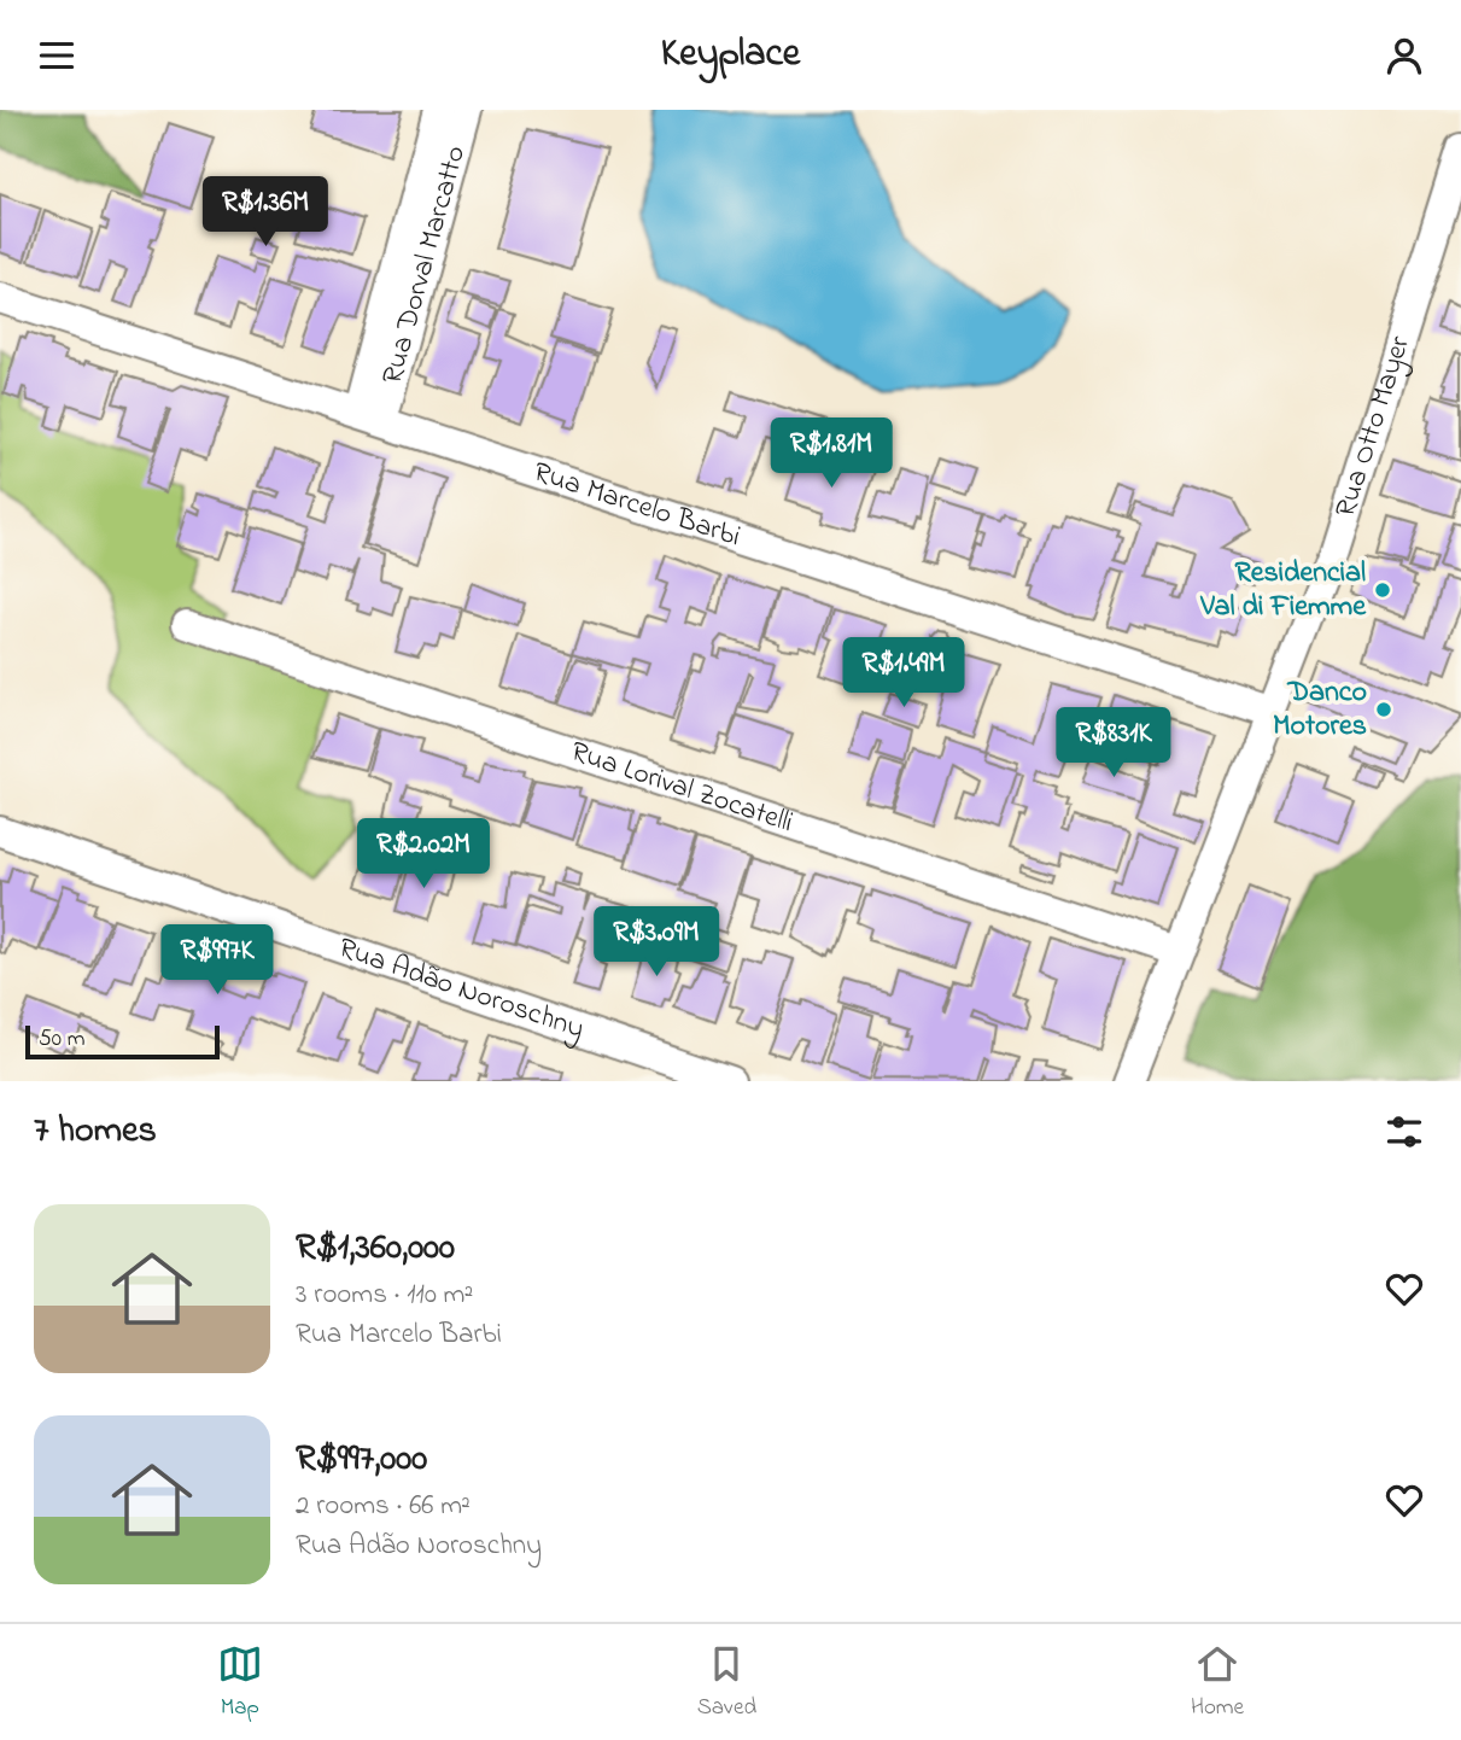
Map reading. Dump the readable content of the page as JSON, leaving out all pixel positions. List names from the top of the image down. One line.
{"streets":{"street":["Rua Dorval Marcatto","Rua Otto Mayer","Rua Marcelo Barbi","Rua Lorival Zocatelli","Rua Adão Noroschny"]},"crossings":[["Rua Dorval Marcatto","Rua Marcelo Barbi"],["Rua Otto Mayer","Rua Marcelo Barbi"],["Rua Otto Mayer","Rua Lorival Zocatelli"]],"places":["Residencial Val di Fiemme","Danco Motores"],"scale_bar":"50 m","page":{"header":"Keyplace","price":["R$1.36M","R$1.81M","R$1.49M","R$831K","R$2.02M","R$3.09M","R$997K"],"scale":"50 m","heading":"7 homes","list":[{"name":"R$1,360,000","note":"3 rooms · 110 m² · Rua Marcelo Barbi"},{"name":"R$997,000","note":"2 rooms · 66 m² · Rua Adão Noroschny"}],"tabs":["Map","Saved","Home"]}}
